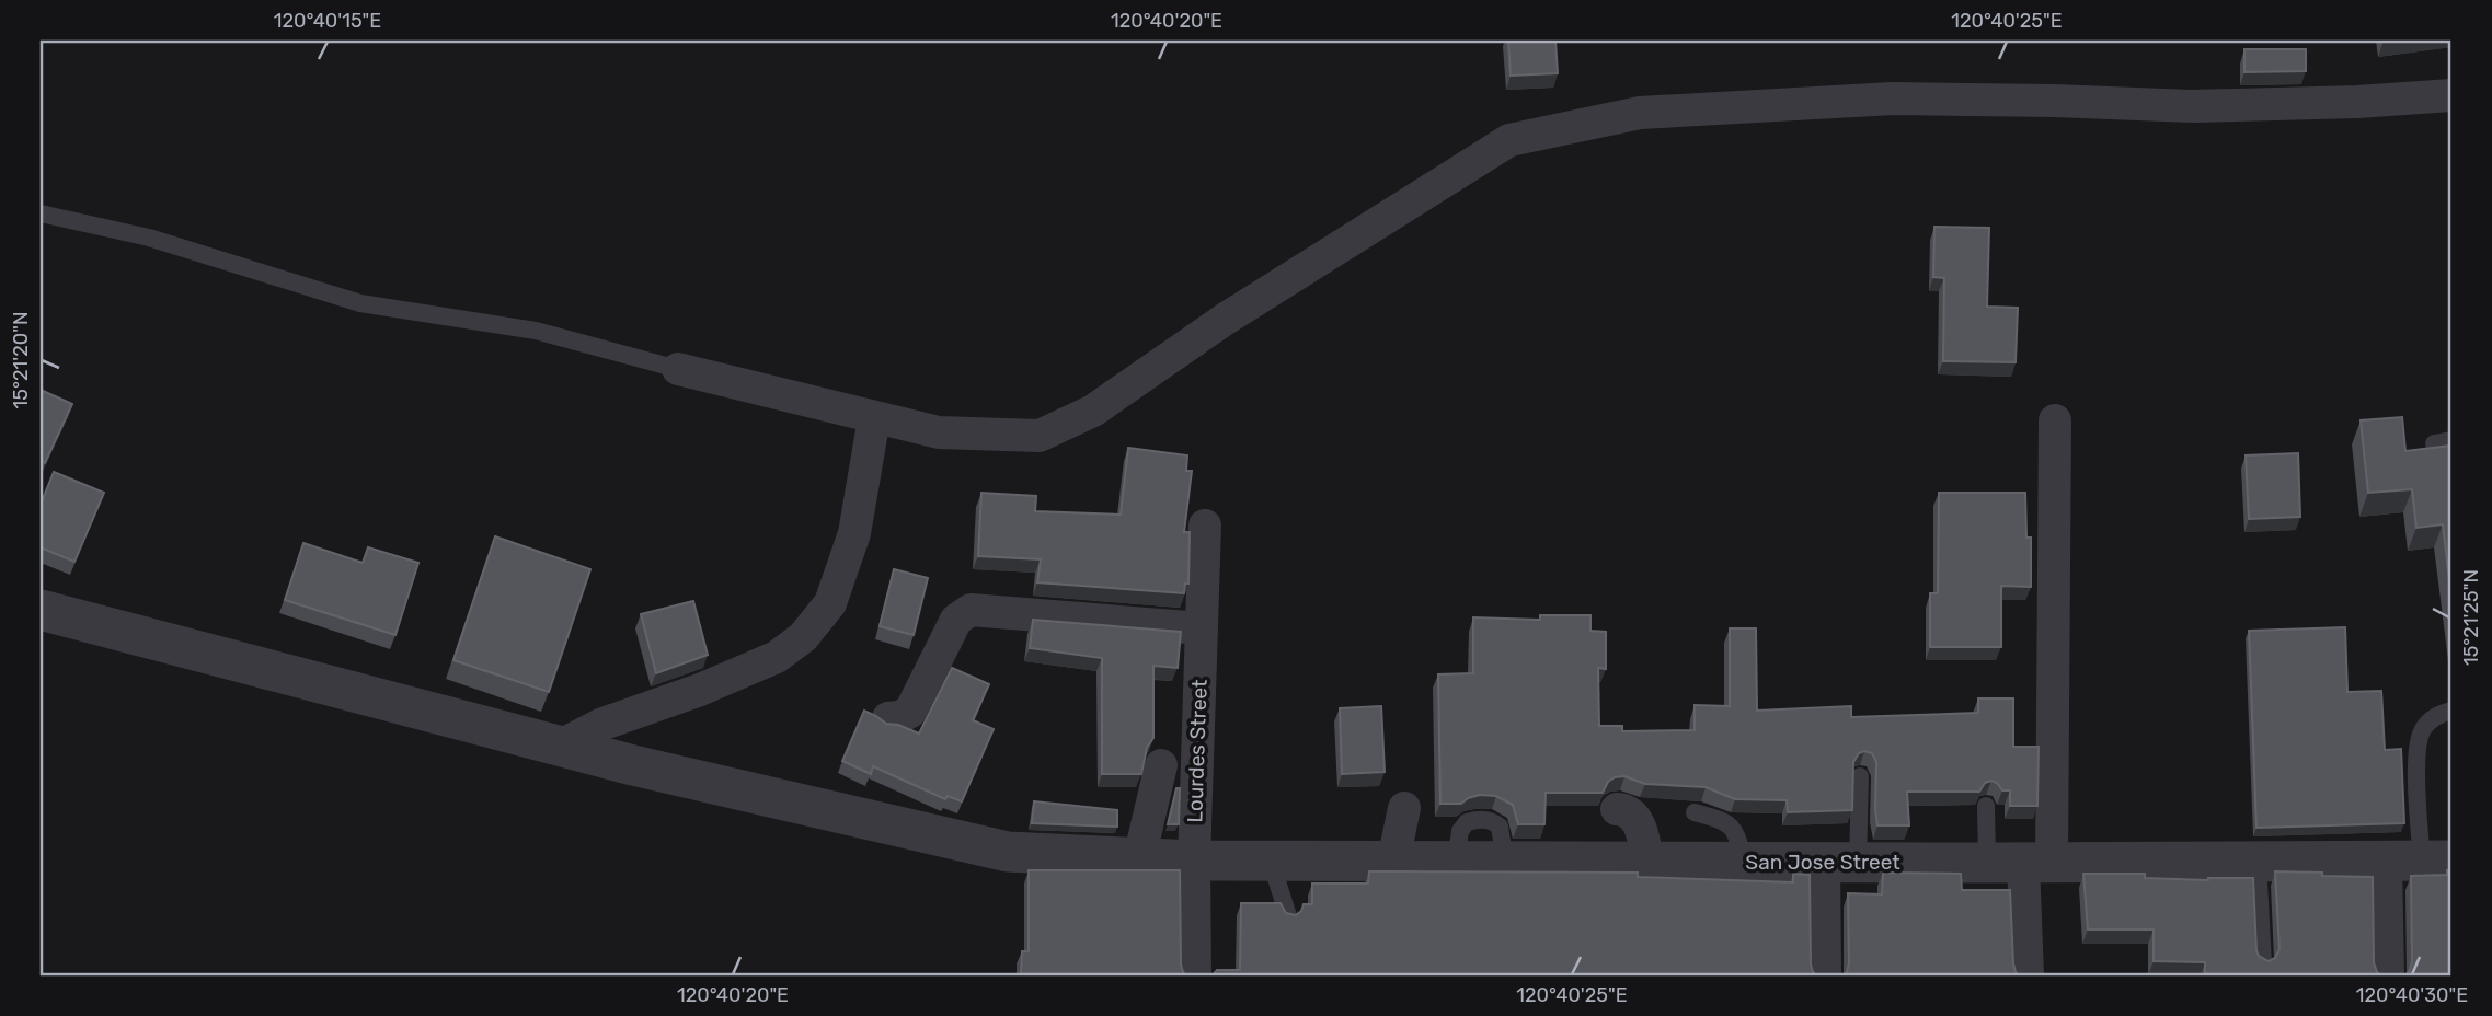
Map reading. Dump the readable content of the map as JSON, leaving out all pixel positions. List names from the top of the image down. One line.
{"streets":{"street":["Lourdes Street","San Jose Street"]},"crossings":[["Lourdes Street","San Jose Street"]],"coordinates":["120°40'15\"E","120°40'20\"E","120°40'25\"E","15°21'20\"N","15°21'25\"N","120°40'30\"E"]}
